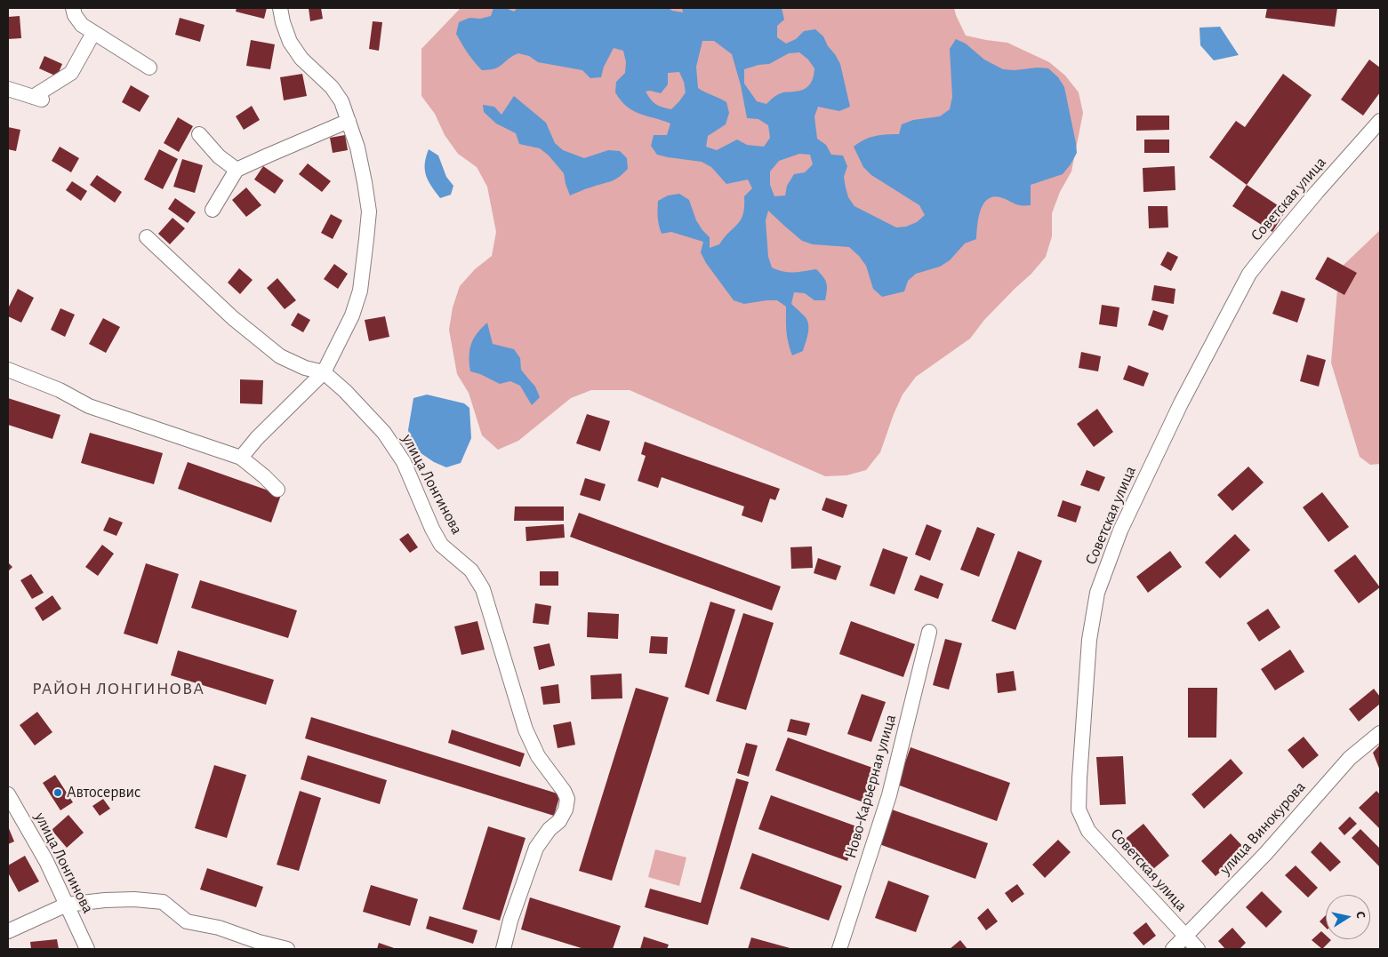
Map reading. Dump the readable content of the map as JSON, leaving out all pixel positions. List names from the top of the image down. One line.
{"streets":{"street":["Советская улица","улица Лонгинова","Ново-Карьерная улица","улица Винокурова"]},"crossings":[["Советская улица","улица Винокурова"]],"districts":["РАЙОН ЛОНГИНОВА"],"places":["Автосервис"],"north":"right"}
